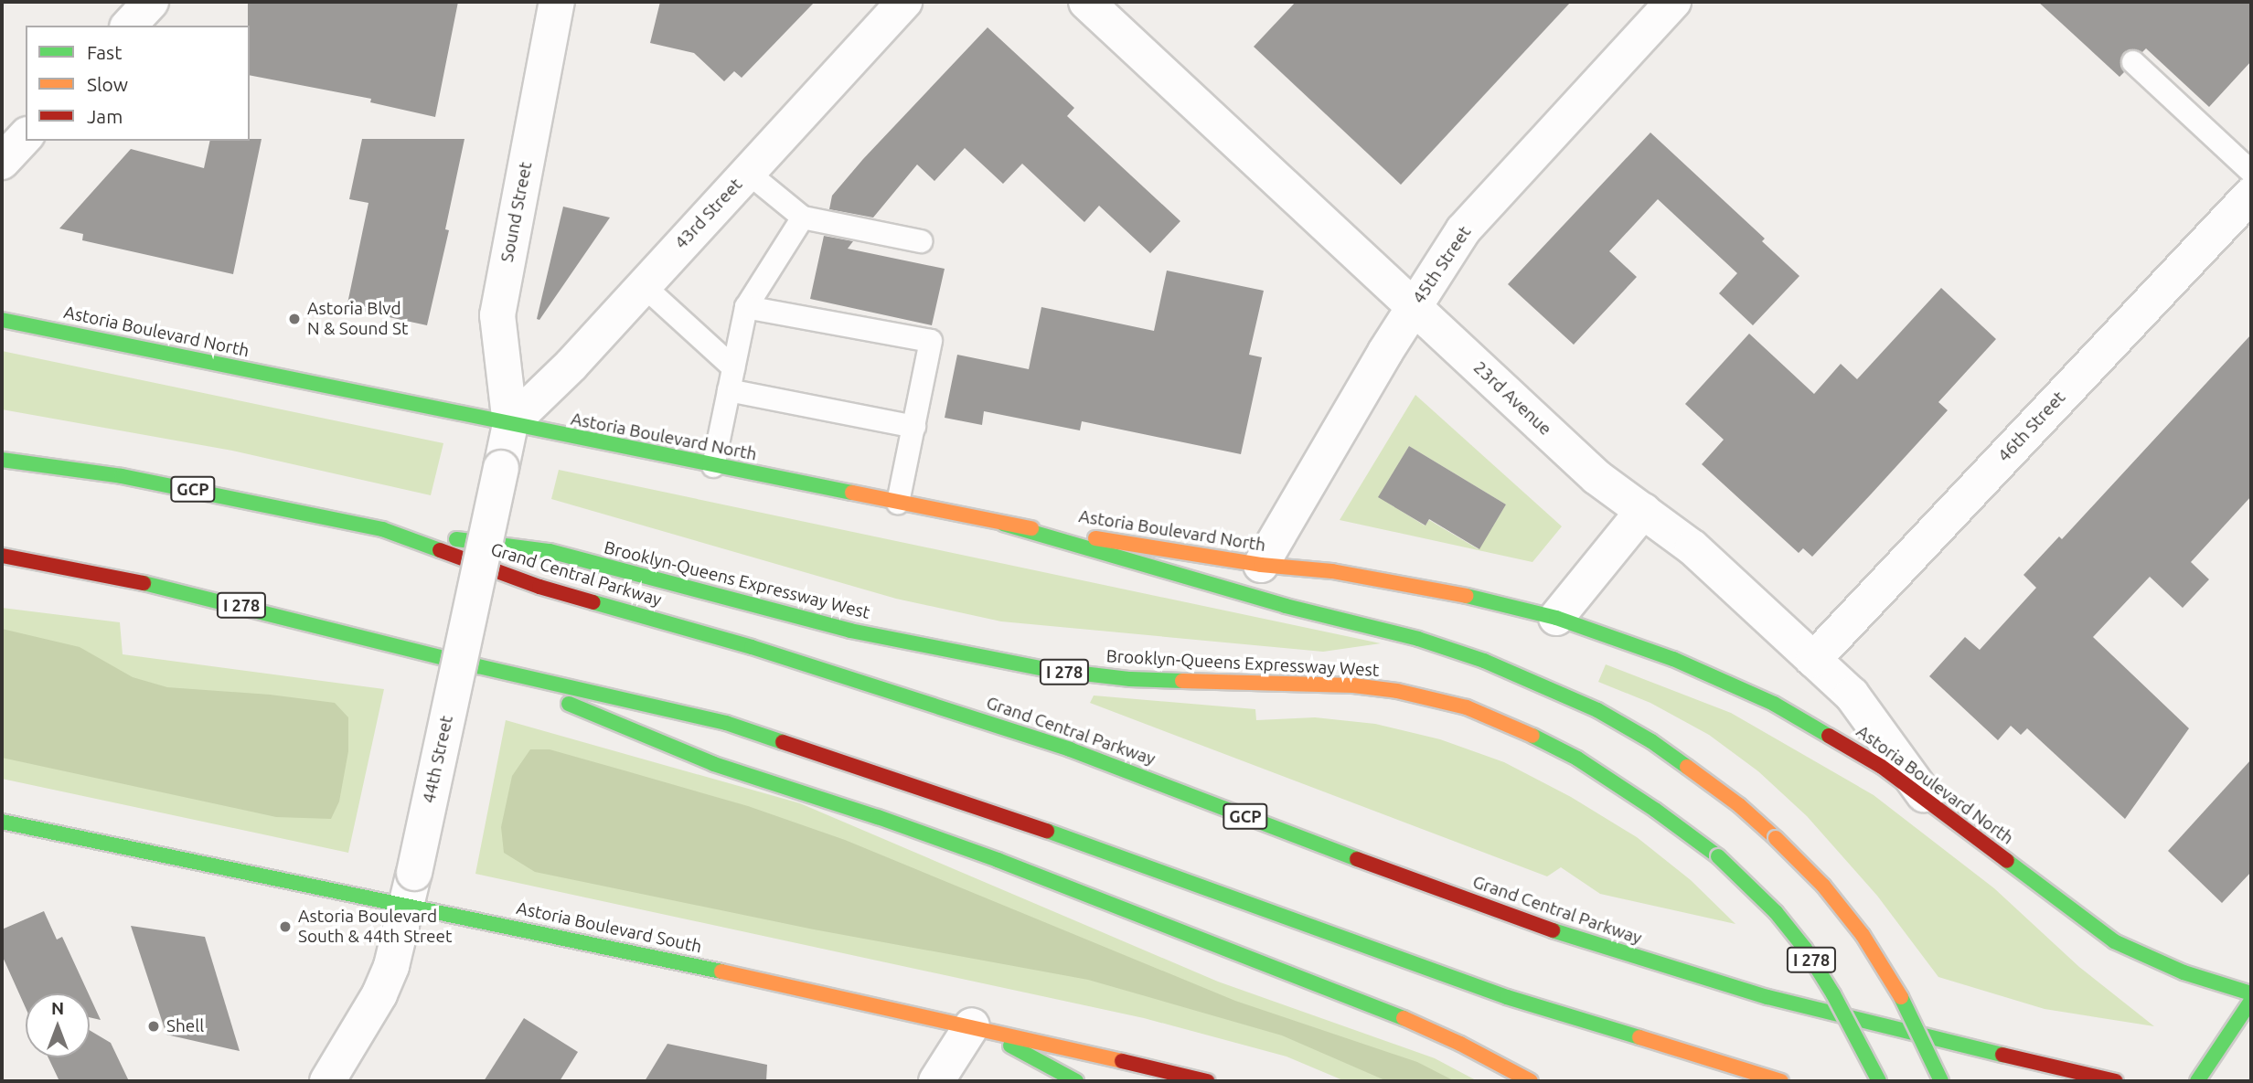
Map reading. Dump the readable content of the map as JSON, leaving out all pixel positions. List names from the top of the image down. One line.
{"streets":{"main road":["Astoria Boulevard North","GCP","Grand Central Parkway","Brooklyn-Queens Expressway West","I 278","Astoria Boulevard South"],"street":["Sound Street","43rd Street","45th Street","23rd Avenue","46th Street","44th Street"]},"crossings":[["Sound Street","43rd Street"],["Sound Street","Astoria Boulevard North"],["Sound Street","44th Street"],["43rd Street","Astoria Boulevard North"],["43rd Street","44th Street"],["45th Street","Astoria Boulevard North"],["45th Street","23rd Avenue"],["Astoria Boulevard North","23rd Avenue"],["Astoria Boulevard North","44th Street"],["23rd Avenue","46th Street"],["Grand Central Parkway","Brooklyn-Queens Expressway West"],["44th Street","Astoria Boulevard South"]],"places":["Astoria Blvd N & Sound St","Astoria Boulevard South & 44th Street","Shell"],"legend":["Fast","Slow","Jam"],"north":"top"}
